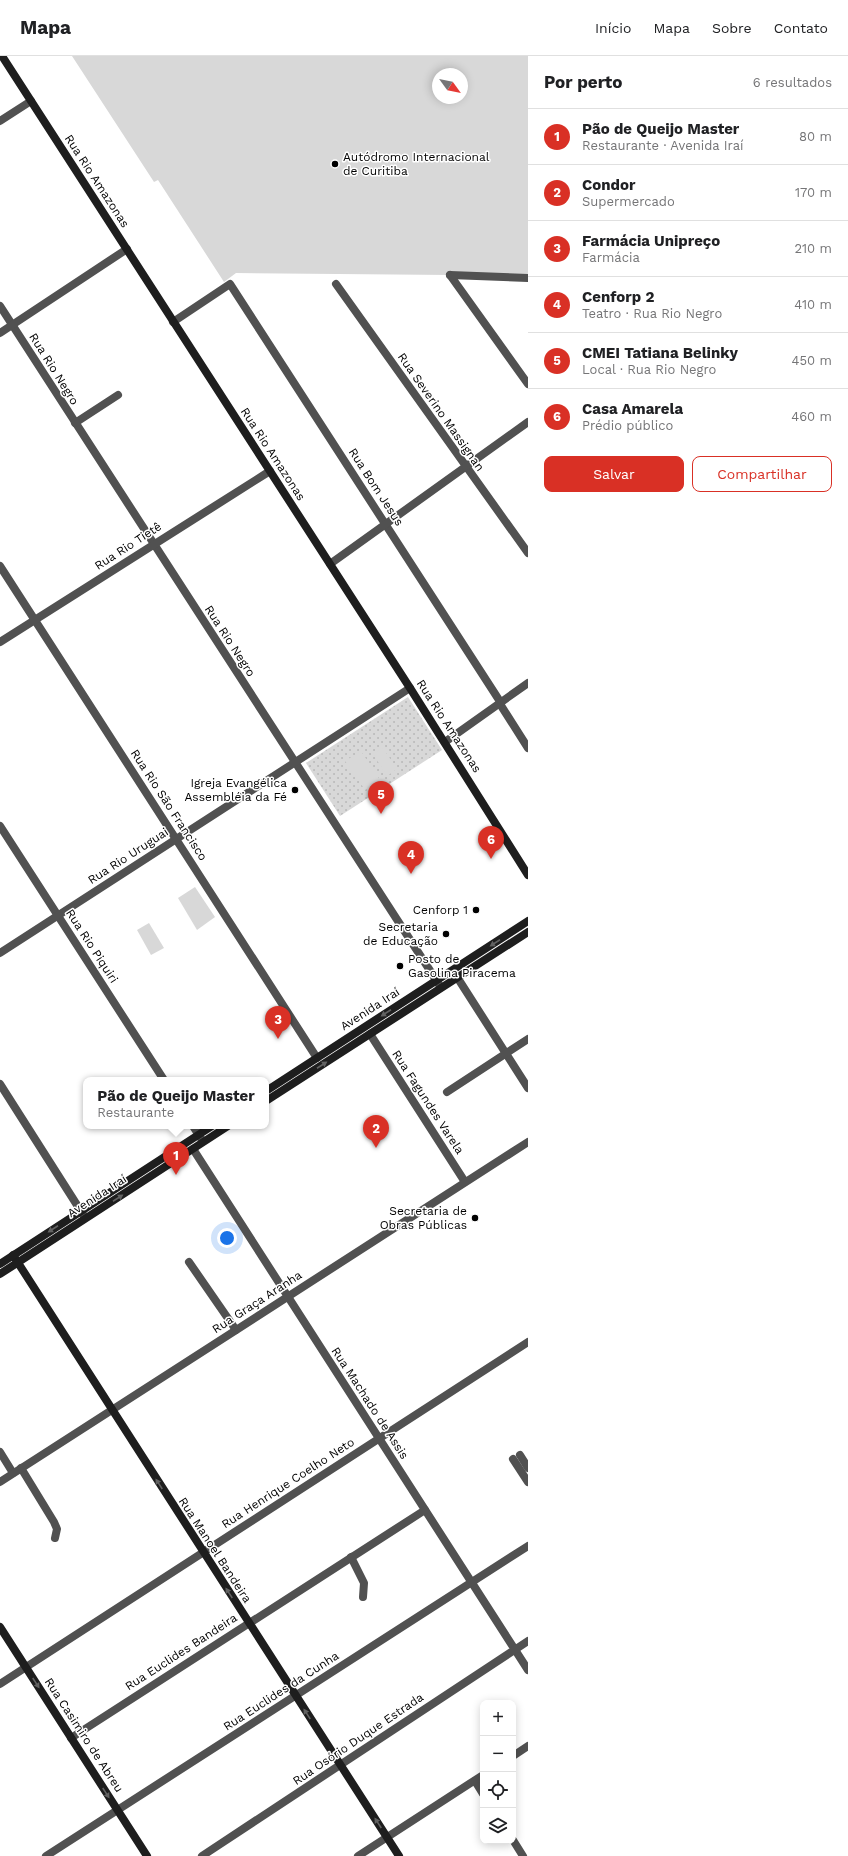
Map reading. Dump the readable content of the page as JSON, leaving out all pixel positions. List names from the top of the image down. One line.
{"streets":{"main road":["Rua Rio Amazonas","Avenida Iraí","Rua Manoel Bandeira","Rua Casimiro de Abreu"],"street":["Rua Rio Negro","Rua Severino Massignan","Rua Bom Jesus","Rua Rio Tietê","Rua Rio São Francisco","Rua Rio Uruguai","Rua Rio Piquiri","Rua Fagundes Varela","Rua Graça Aranha","Rua Machado de Assis","Rua Henrique Coelho Neto","Rua Euclides Bandeira","Rua Euclides da Cunha","Rua Osório Duque Estrada"]},"crossings":[["Rua Rio Amazonas","Rua Bom Jesus"],["Rua Rio Amazonas","Rua Rio Tietê"],["Rua Rio Amazonas","Rua Rio Uruguai"],["Rua Rio Negro","Rua Rio Tietê"],["Rua Rio Negro","Rua Rio Uruguai"],["Rua Rio Negro","Avenida Iraí"],["Rua Rio Tietê","Rua Rio São Francisco"],["Rua Rio São Francisco","Rua Rio Uruguai"],["Rua Rio São Francisco","Avenida Iraí"],["Rua Rio Uruguai","Rua Rio Piquiri"],["Avenida Iraí","Rua Fagundes Varela"],["Avenida Iraí","Rua Machado de Assis"],["Avenida Iraí","Rua Manoel Bandeira"],["Rua Fagundes Varela","Rua Graça Aranha"],["Rua Graça Aranha","Rua Machado de Assis"],["Rua Graça Aranha","Rua Manoel Bandeira"],["Rua Machado de Assis","Rua Henrique Coelho Neto"],["Rua Machado de Assis","Rua Euclides Bandeira"],["Rua Machado de Assis","Rua Euclides da Cunha"],["Rua Machado de Assis","Rua Osório Duque Estrada"],["Rua Henrique Coelho Neto","Rua Manoel Bandeira"],["Rua Henrique Coelho Neto","Rua Casimiro de Abreu"],["Rua Manoel Bandeira","Rua Euclides Bandeira"],["Rua Manoel Bandeira","Rua Euclides da Cunha"],["Rua Manoel Bandeira","Rua Osório Duque Estrada"],["Rua Euclides Bandeira","Rua Casimiro de Abreu"],["Rua Euclides da Cunha","Rua Casimiro de Abreu"]],"one_way":["Rua Manoel Bandeira","Rua Casimiro de Abreu"],"places":["Autódromo Internacional de Curitiba","Igreja Evangélica Assembléia da Fé","Cenforp 1","Secretaria de Educação","Posto de Gasolina Piracema","Secretaria de Obras Públicas"],"north":"bottom right","page":{"header":"Mapa","nav":["Início","Mapa","Sobre","Contato"],"heading":["Por perto","6 resultados"],"list":[{"mark":"1","name":"Pão de Queijo Master","note":"Restaurante · Avenida Iraí","value":"80 m"},{"mark":"2","name":"Condor","note":"Supermercado","value":"170 m"},{"mark":"3","name":"Farmácia Unipreço","note":"Farmácia","value":"210 m"},{"mark":"4","name":"Cenforp 2","note":"Teatro · Rua Rio Negro","value":"410 m"},{"mark":"5","name":"CMEI Tatiana Belinky","note":"Local · Rua Rio Negro","value":"450 m"},{"mark":"6","name":"Casa Amarela","note":"Prédio público","value":"460 m"}],"buttons":["Salvar","Compartilhar"],"pins":["5","6","4","3","2","1"],"popup":["Pão de Queijo Master","Restaurante"],"map_buttons":["+","−"]}}
